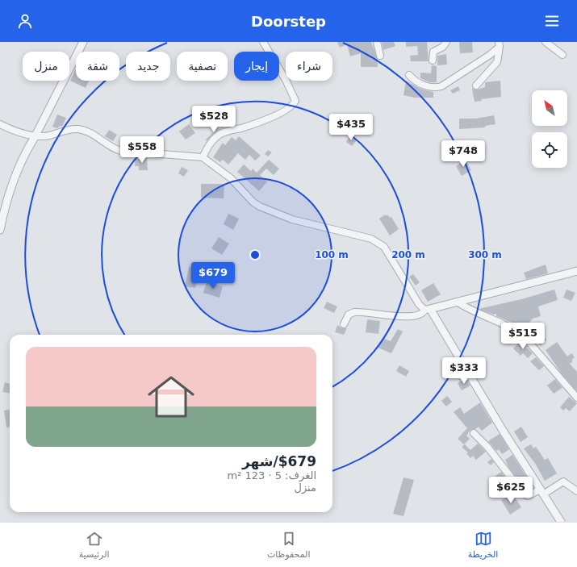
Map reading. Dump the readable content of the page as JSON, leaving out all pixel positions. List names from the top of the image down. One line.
{"north":"top left","page":{"header":"Doorstep","chip":["شراء","إيجار","تصفية","جديد","شقة","منزل"],"price":["$528","$435","$558","$748","$679","$515","$333","$625"],"list":[{"name":"$679/شهر","note":"الغرف: 5 · 123 m² · منزل"}],"tabs":["الخريطة","المحفوظات","الرئيسية"]},"rings":["100 m","200 m","300 m"]}
